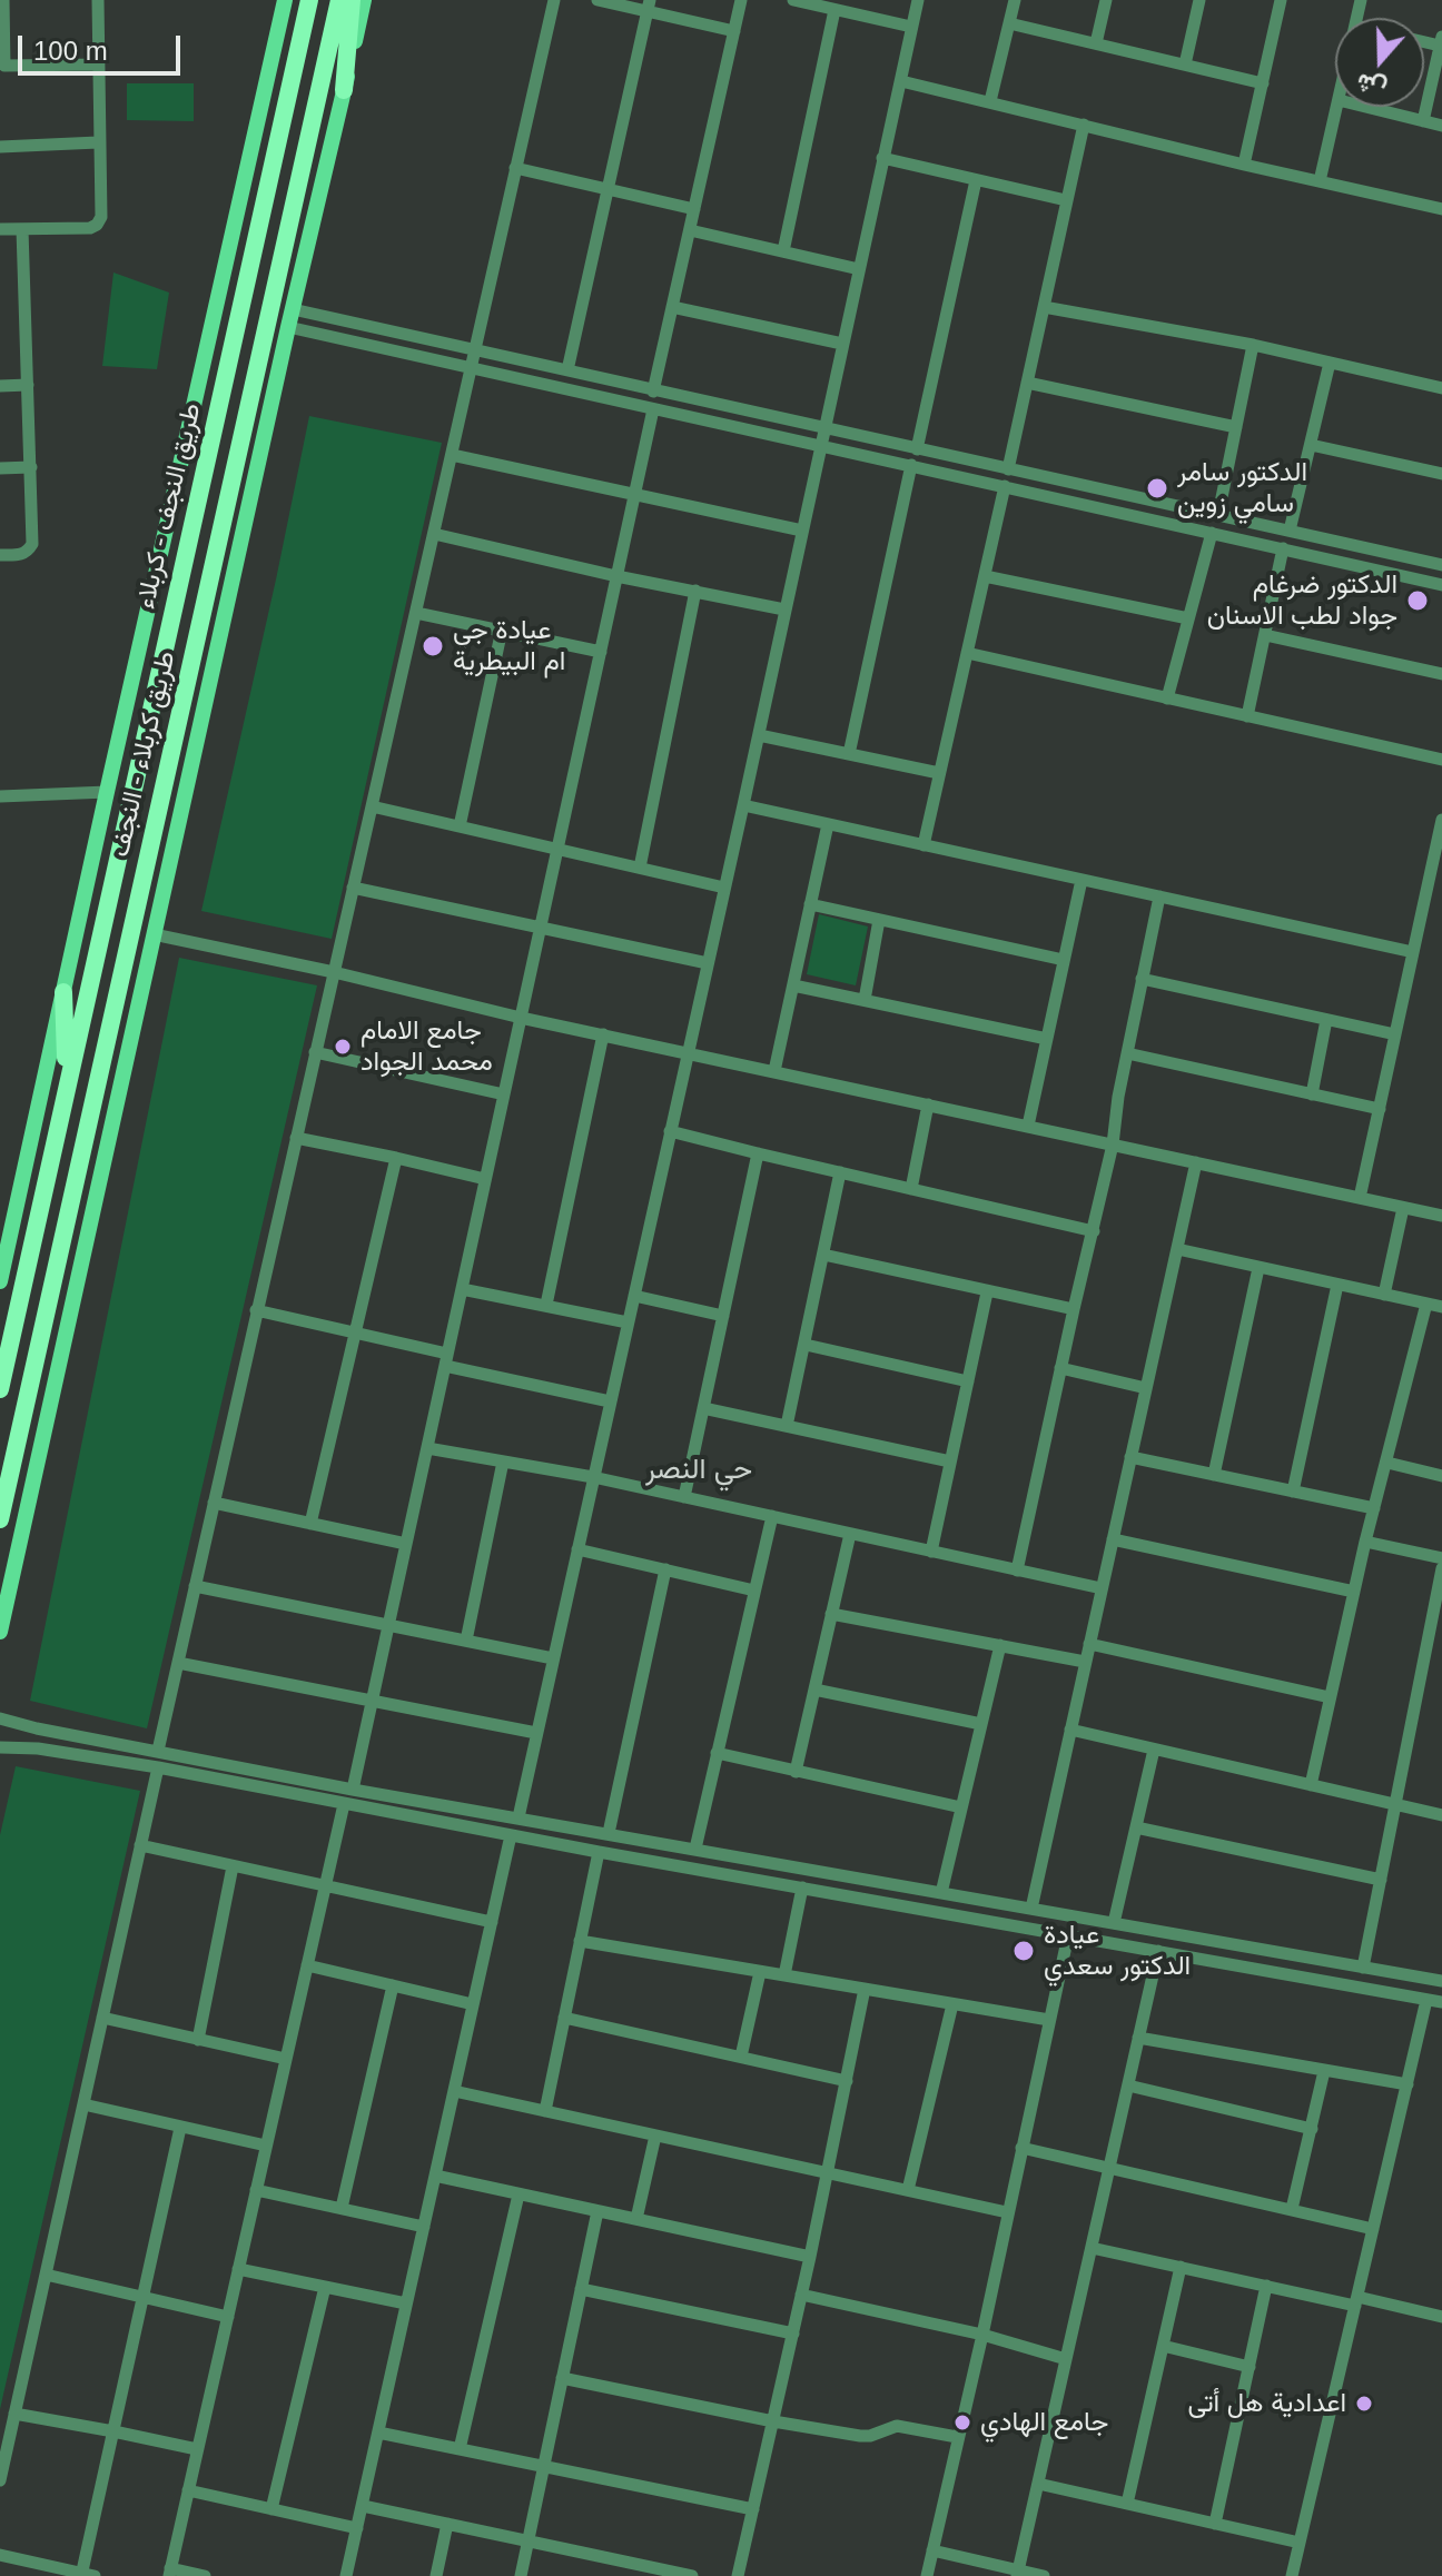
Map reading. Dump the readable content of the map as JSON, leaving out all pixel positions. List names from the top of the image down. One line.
{"streets":{"highway":["طريق النجف - کربلاء","طريق کربلاء - النجف"]},"districts":["حي النصر"],"places":["الدكتور سامر سامي زوين","الدكتور ضرغام جواد لطب الاسنان","عيادة جي ام البيطرية","جامع الامام محمد الجواد","عيادة الدكتور سعدي","اعدادية هل أتى","جامع الهادي"],"scale_bar":"100 m","north":"bottom"}
